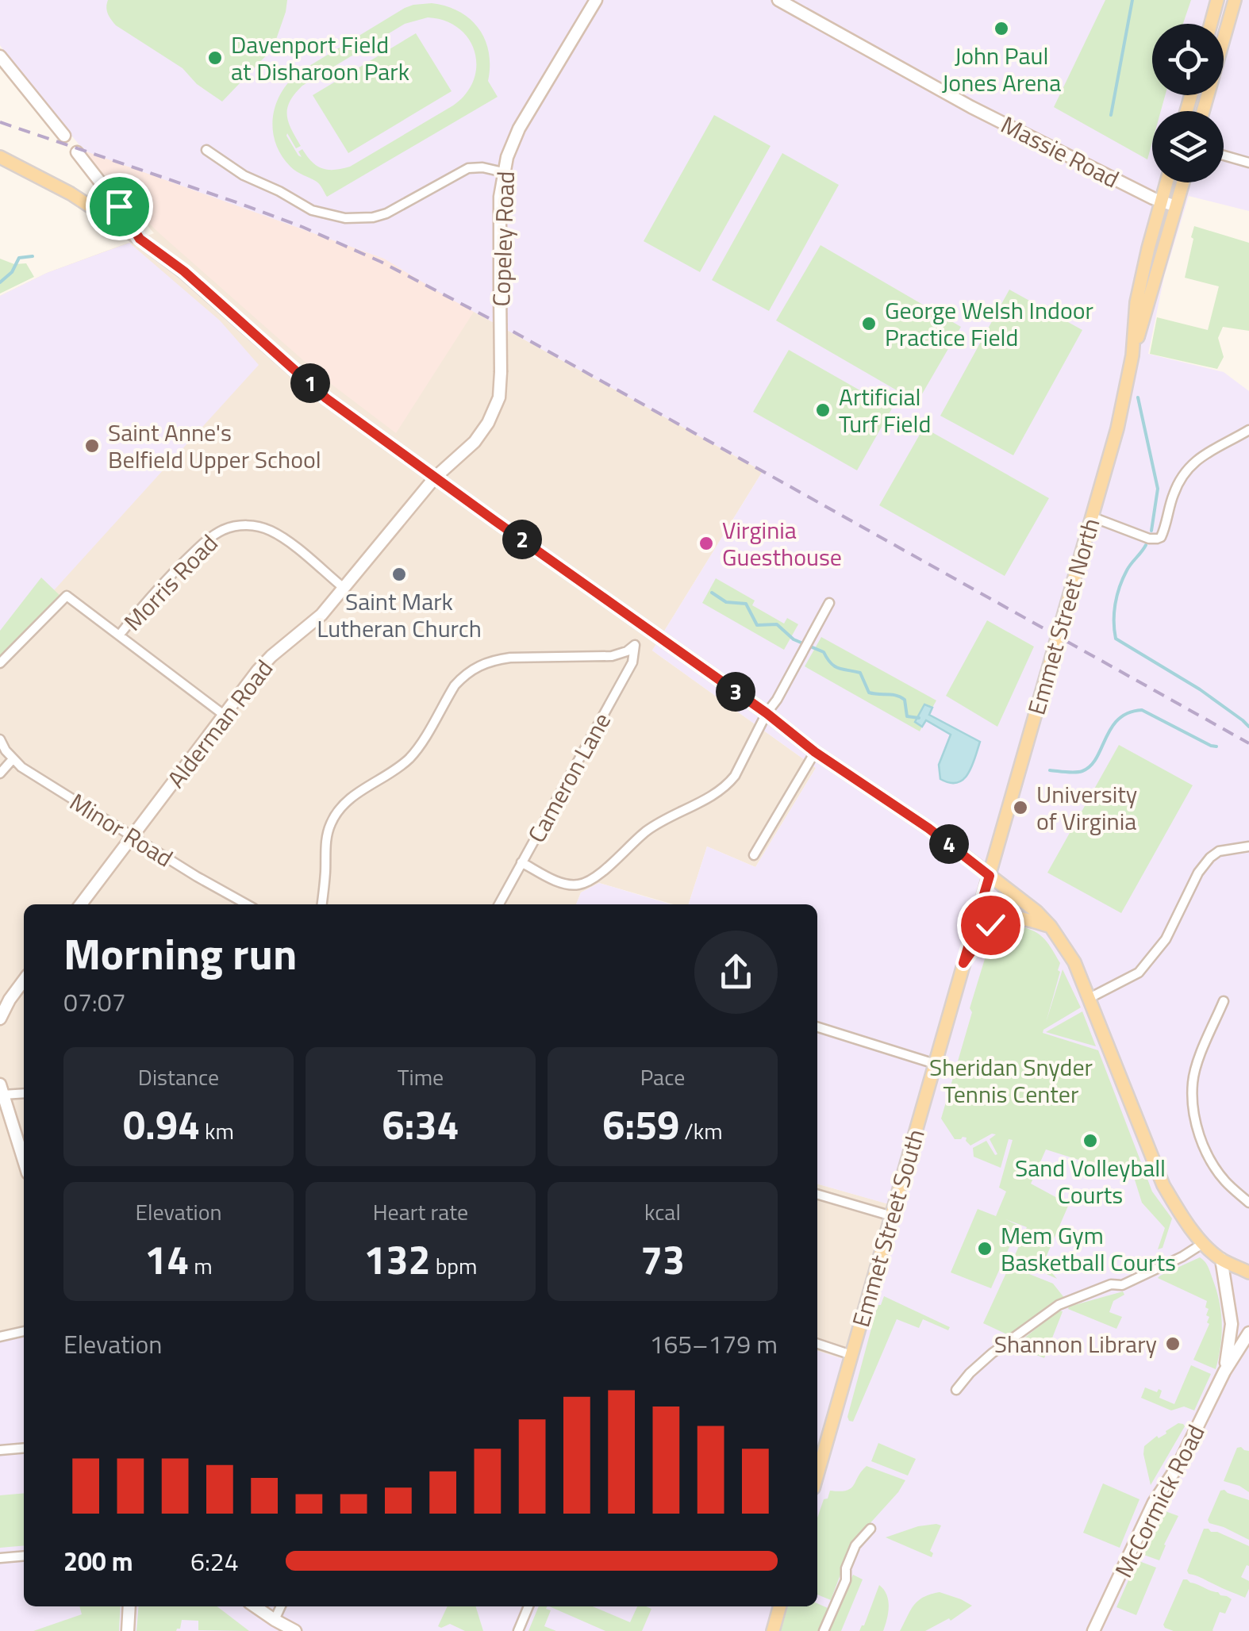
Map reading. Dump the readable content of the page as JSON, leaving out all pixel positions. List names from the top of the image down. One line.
{"streets":{"main road":["Emmet Street North","Emmet Street South"],"street":["Massie Road","Copeley Road","Morris Road","Alderman Road","Cameron Lane","Minor Road","McCormick Road"]},"crossings":[["Massie Road","Emmet Street North"],["Copeley Road","Alderman Road"],["Morris Road","Alderman Road"],["Emmet Street North","Emmet Street South"],["Alderman Road","Minor Road"]],"parks":["Sheridan Snyder Tennis Center"],"places":["John Paul Jones Arena","Davenport Field at Disharoon Park","George Welsh Indoor Practice Field","Artificial Turf Field","Saint Anne's Belfield Upper School","Virginia Guesthouse","Saint Mark Lutheran Church","University of Virginia","Sand Volleyball Courts","Mem Gym Basketball Courts","Shannon Library"],"page":{"pins":["1","2","3","4"],"heading":["Morning run","07:07"],"stats":[["Distance","0.94 km"],["Time","6:34"],["Pace","6:59 /km"],["Elevation","14 m"],["Heart rate","132 bpm"],["kcal","73"]],"chart":["Elevation","165–179 m"],"list":[{"name":"200 m","note":"6:24"}]}}
